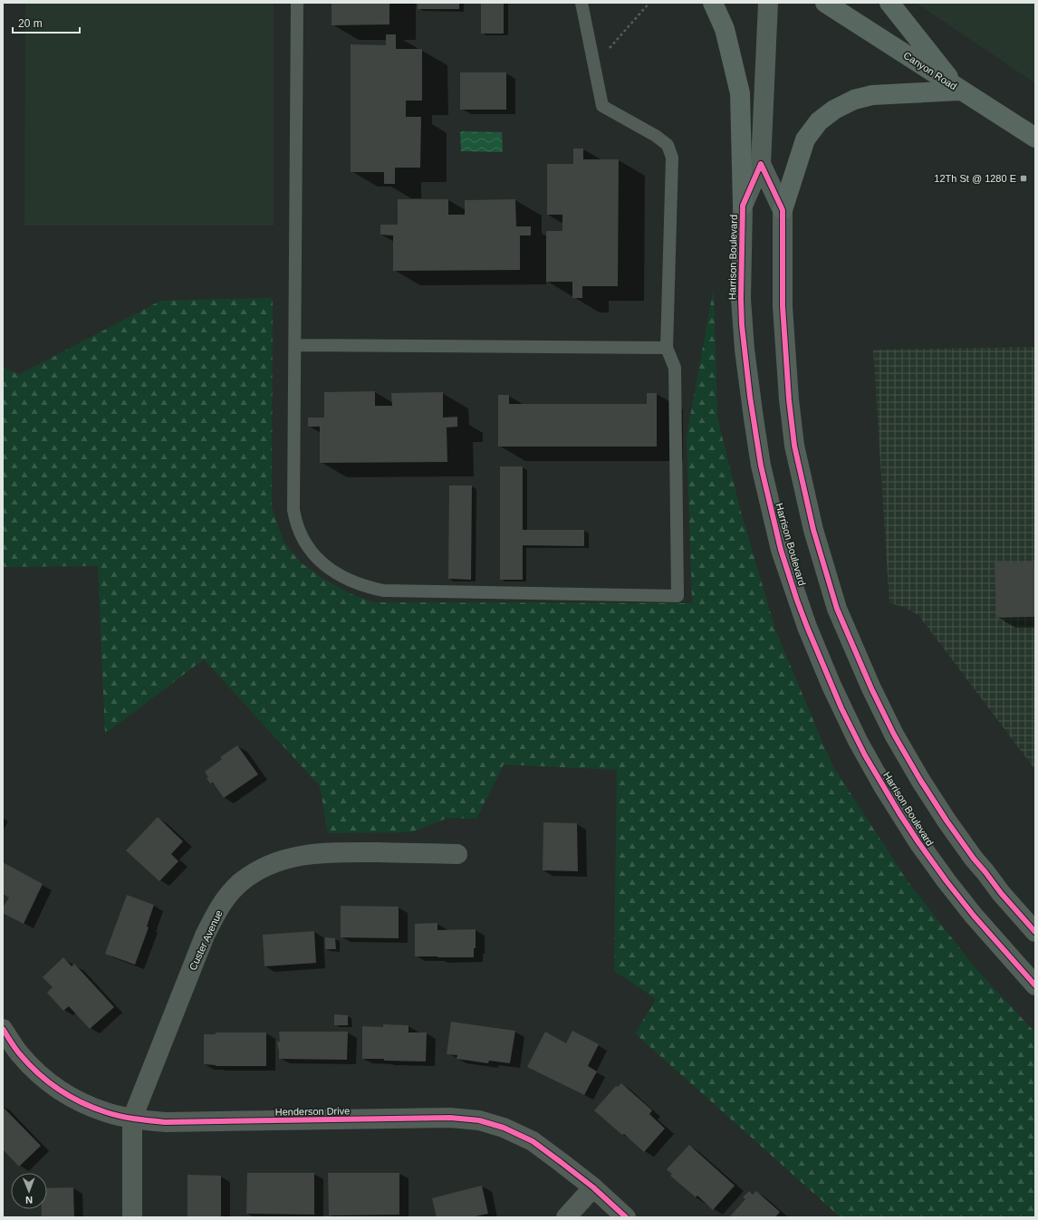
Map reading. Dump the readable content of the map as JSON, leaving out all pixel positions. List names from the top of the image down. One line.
{"streets":{"main road":["Canyon Road","Harrison Boulevard"],"street":["Custer Avenue","Henderson Drive"]},"crossings":[["Custer Avenue","Henderson Drive"]],"places":{"transit":["12Th St @ 1280 E"]},"scale_bar":"20 m","north":"bottom"}
